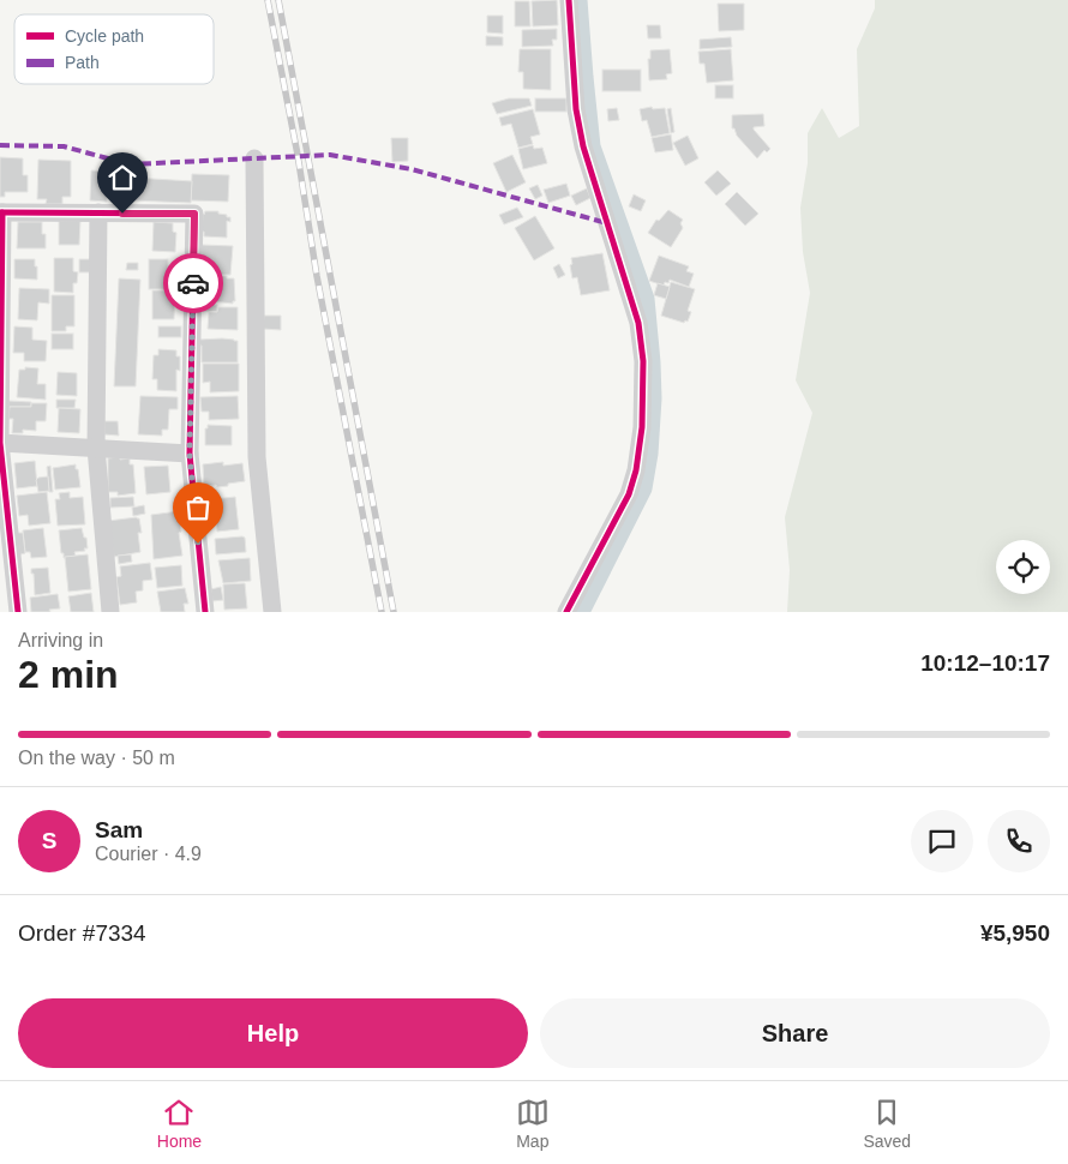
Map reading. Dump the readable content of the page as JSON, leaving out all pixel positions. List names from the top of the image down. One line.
{"legend":["Cycle path","Path"],"page":{"heading":["2 min","Arriving in","10:12–10:17"],"panel":["Sam","Courier · 4.9","Order #7334","¥5,950"],"bar":"On the way · 50 m","round":"S","buttons":["Help","Share"],"tabs":["Home","Map","Saved"]}}
